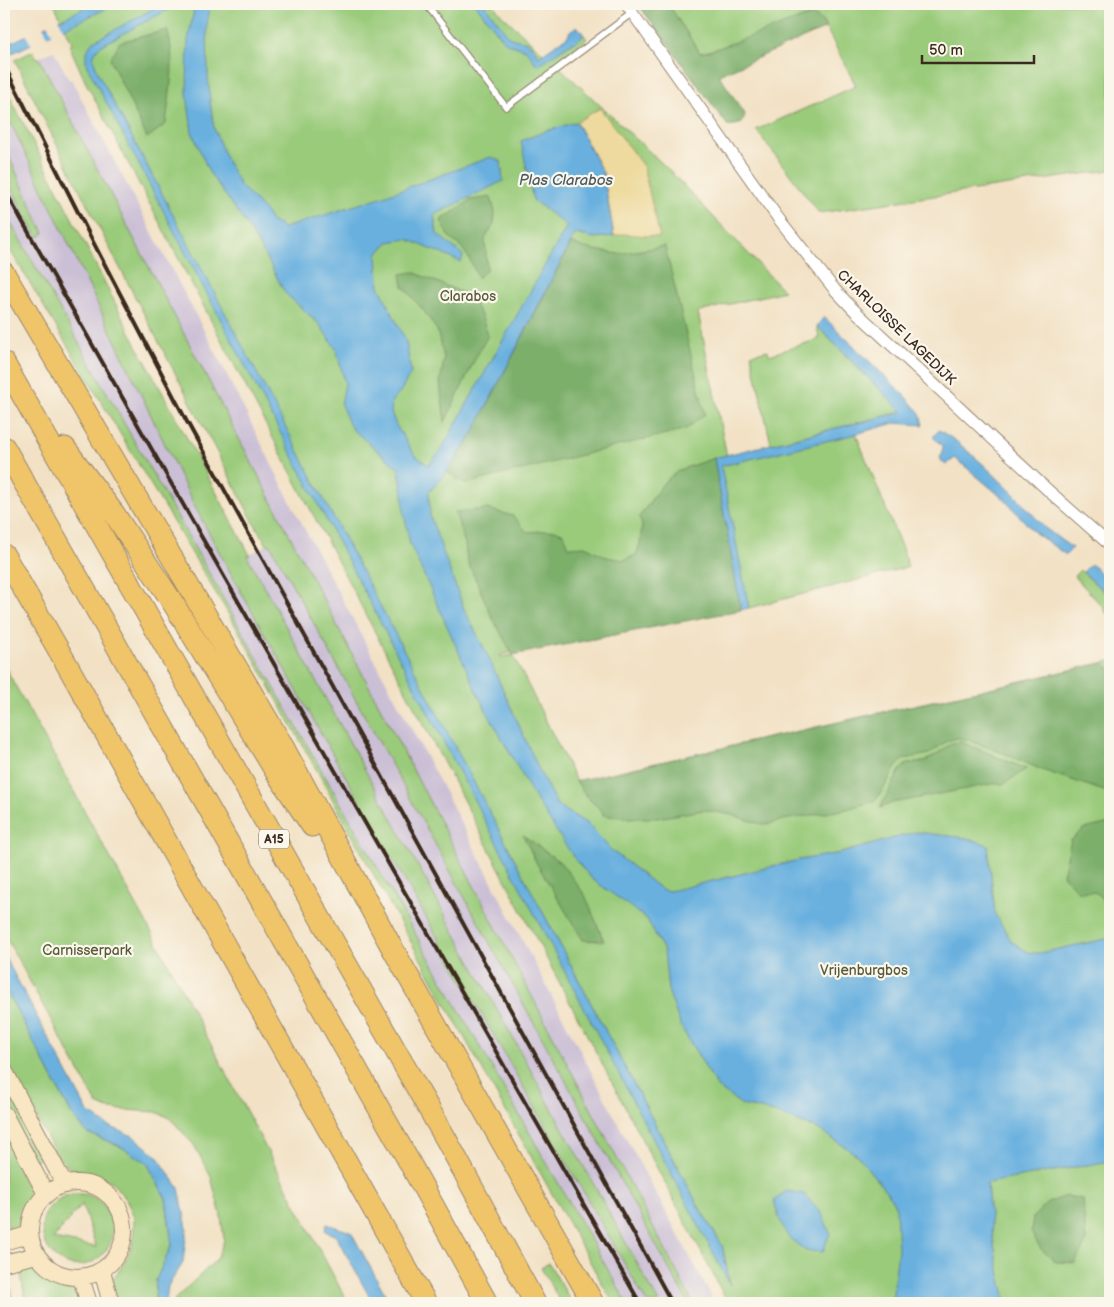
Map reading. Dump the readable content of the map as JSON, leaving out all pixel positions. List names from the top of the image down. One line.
{"streets":{"highway":["A15"],"street":["CHARLOISSE LAGEDIJK"]},"water":["Plas Clarabos"],"parks":["Clarabos","Carnisserpark","Vrijenburgbos"],"scale_bar":"50 m"}
